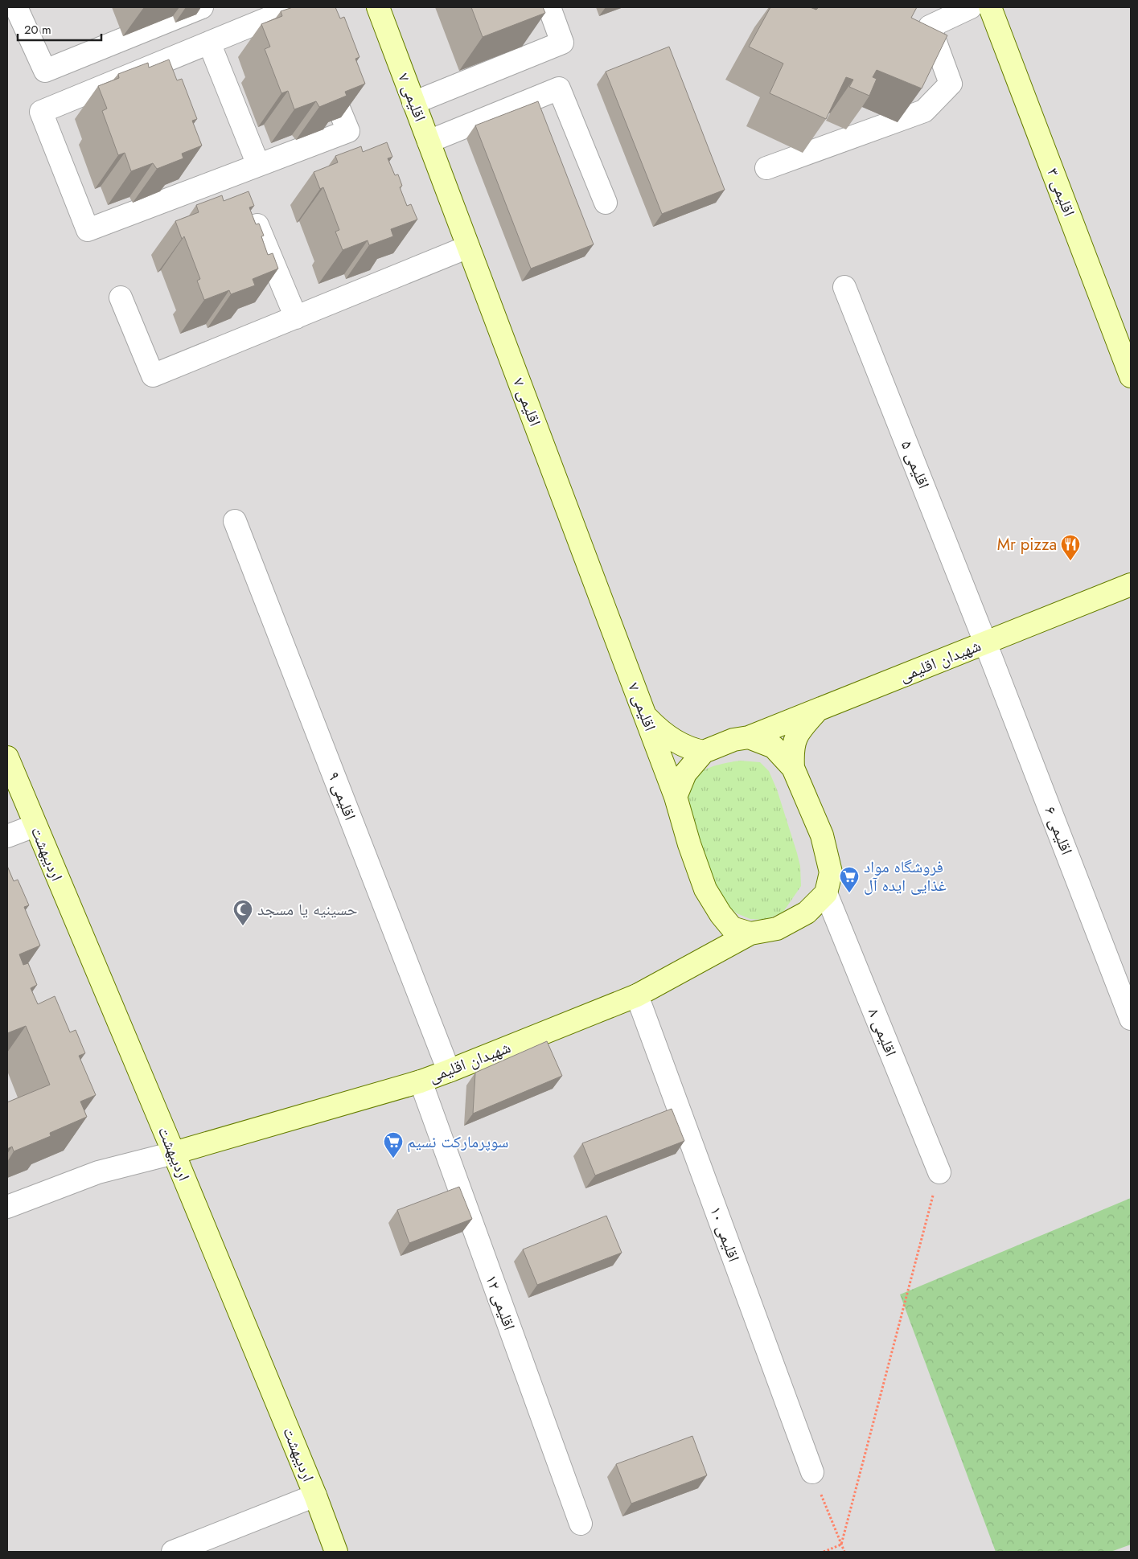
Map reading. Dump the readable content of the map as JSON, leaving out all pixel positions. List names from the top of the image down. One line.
{"streets":{"street":["اقلیمی ۷","اقلیمی ۳","اقلیمی ۵","شهیدان اقلیمی","اقلیمی ۹","اقلیمی ۶","اردیبهشت","اقلیمی ۸","اقلیمی ۱۰","اقلیمی ۱۲"]},"crossings":[["اقلیمی ۷","شهیدان اقلیمی"],["اقلیمی ۵","شهیدان اقلیمی"],["اقلیمی ۵","اقلیمی ۶"],["شهیدان اقلیمی","اقلیمی ۹"],["شهیدان اقلیمی","اقلیمی ۶"],["شهیدان اقلیمی","اردیبهشت"],["شهیدان اقلیمی","اقلیمی ۱۰"],["شهیدان اقلیمی","اقلیمی ۱۲"]],"places":{"restaurant":["Mr pizza"],"supermarket":["فروشگاه مواد غذایی ایده آل","سوپرمارکت نسیم"],"mosque":["حسینیه یا مسجد"]},"scale_bar":"20 m"}
